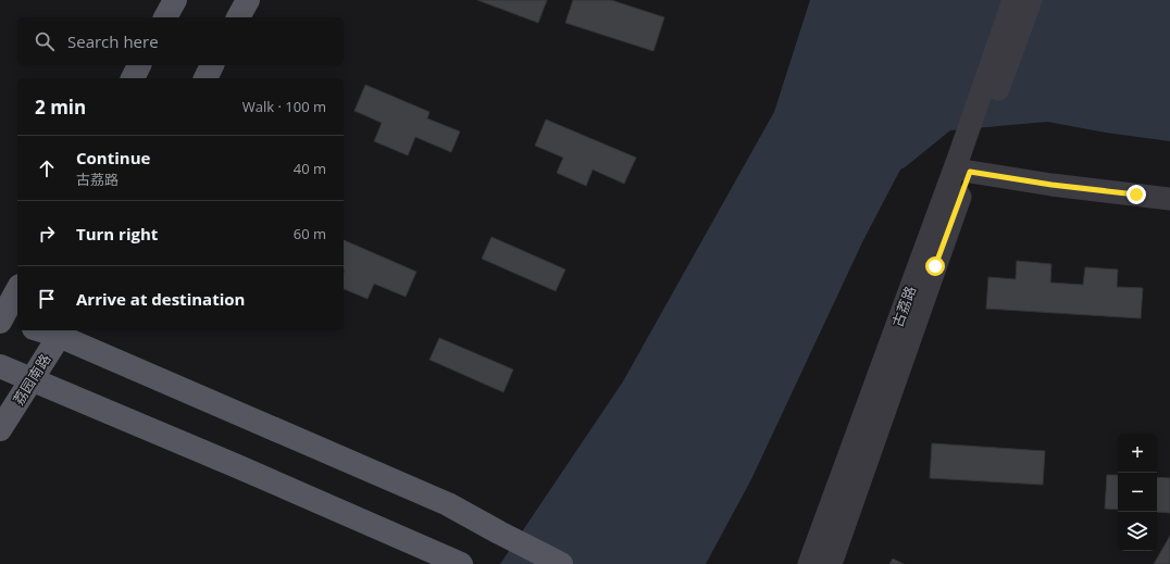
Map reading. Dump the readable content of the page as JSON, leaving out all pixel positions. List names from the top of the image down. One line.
{"streets":{"main road":["荔园南路"],"street":["古荔路"]},"page":{"search":"Search here","heading":["2 min","Walk · 100 m"],"list":[["Continue","古荔路","40 m"],["Turn right","60 m"],"Arrive at destination"],"map_buttons":["+","−"]}}
